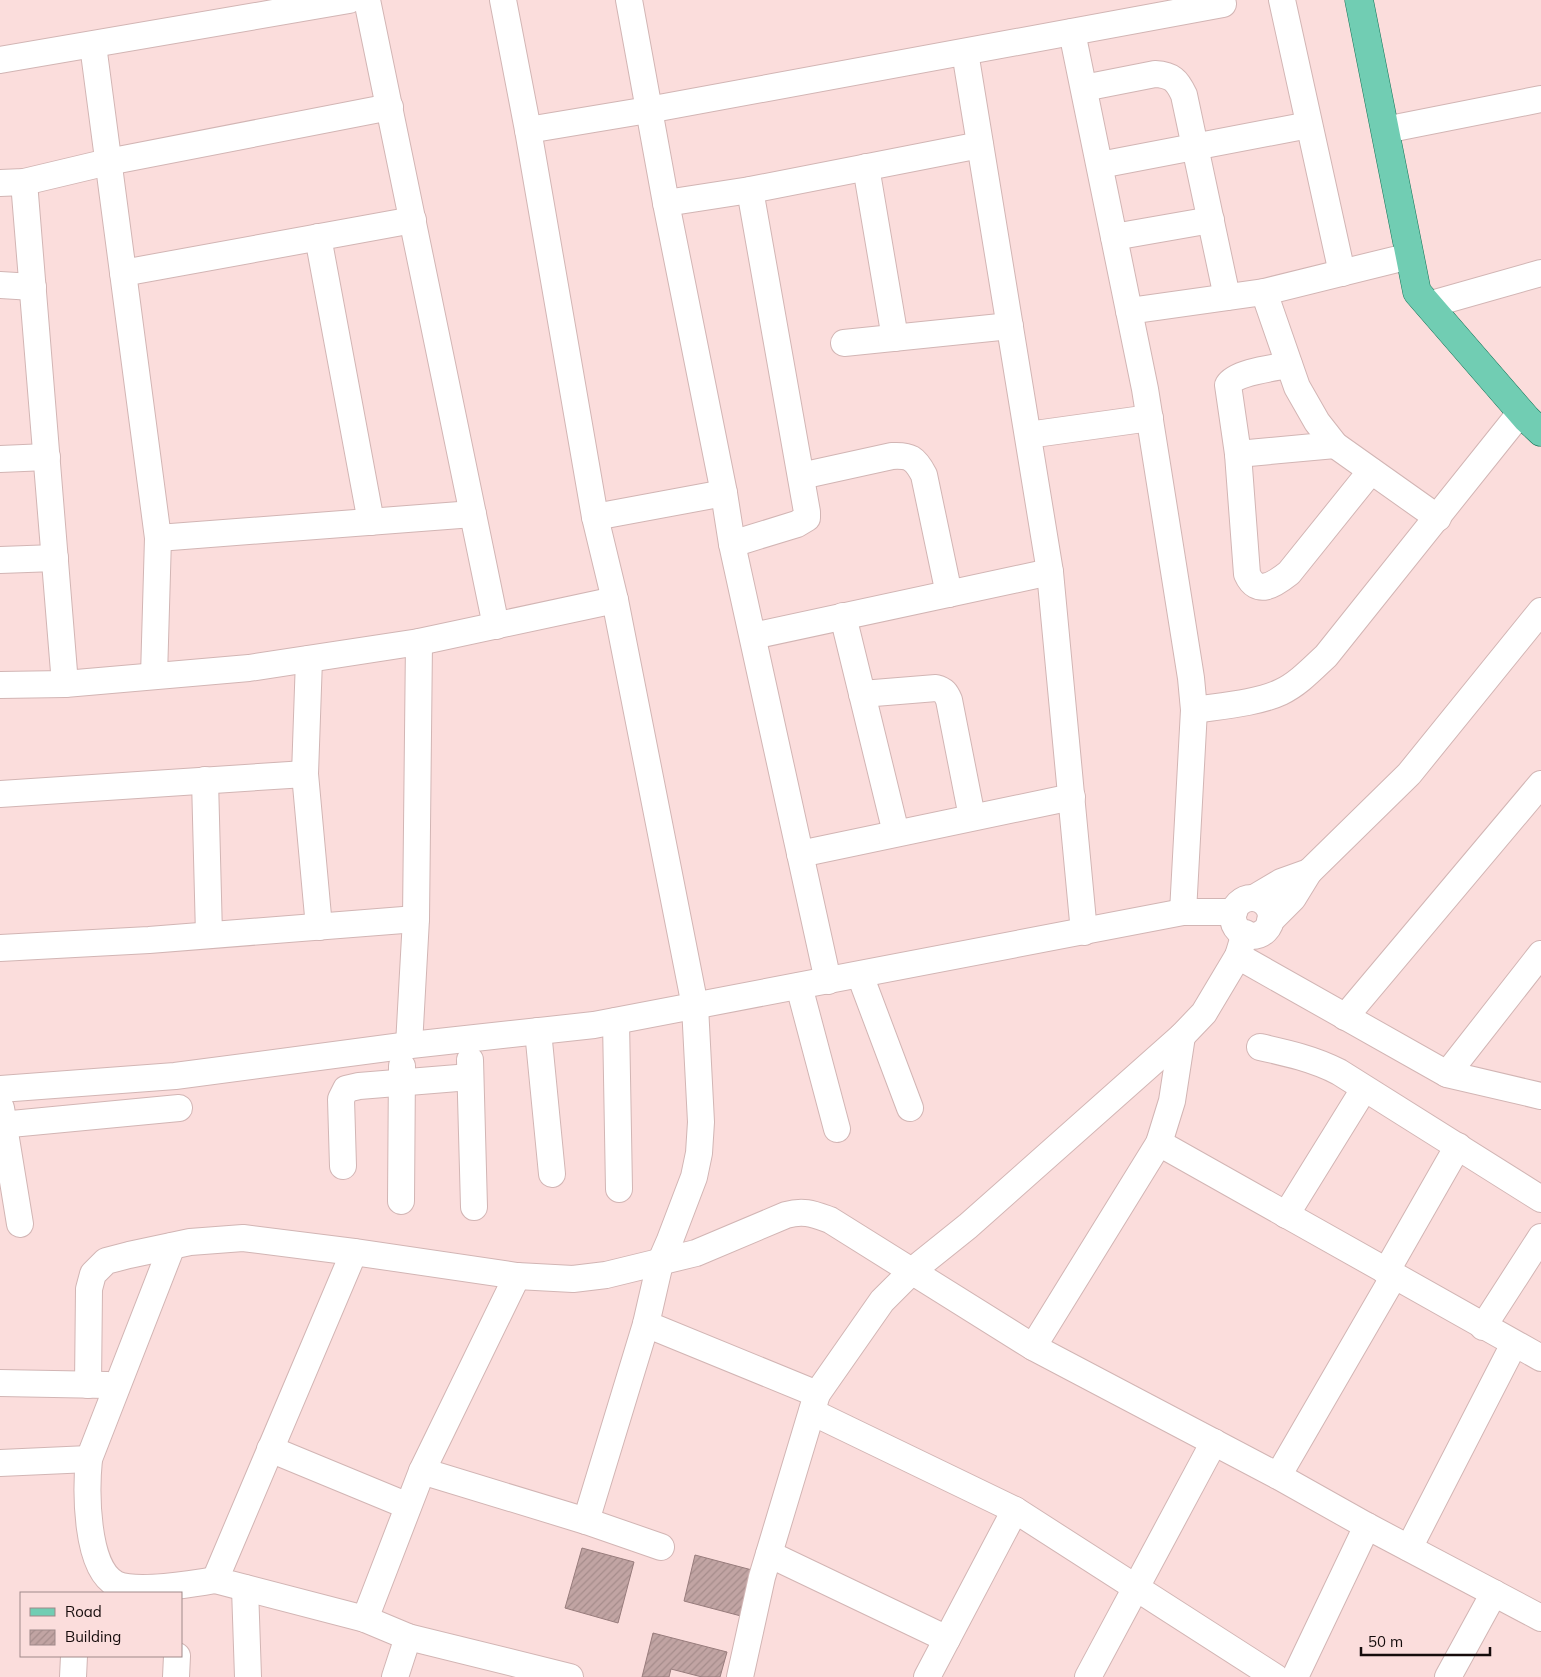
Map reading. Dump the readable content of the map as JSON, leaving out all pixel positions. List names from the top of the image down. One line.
{"legend":["Road","Building"],"scale_bar":"50 m"}
